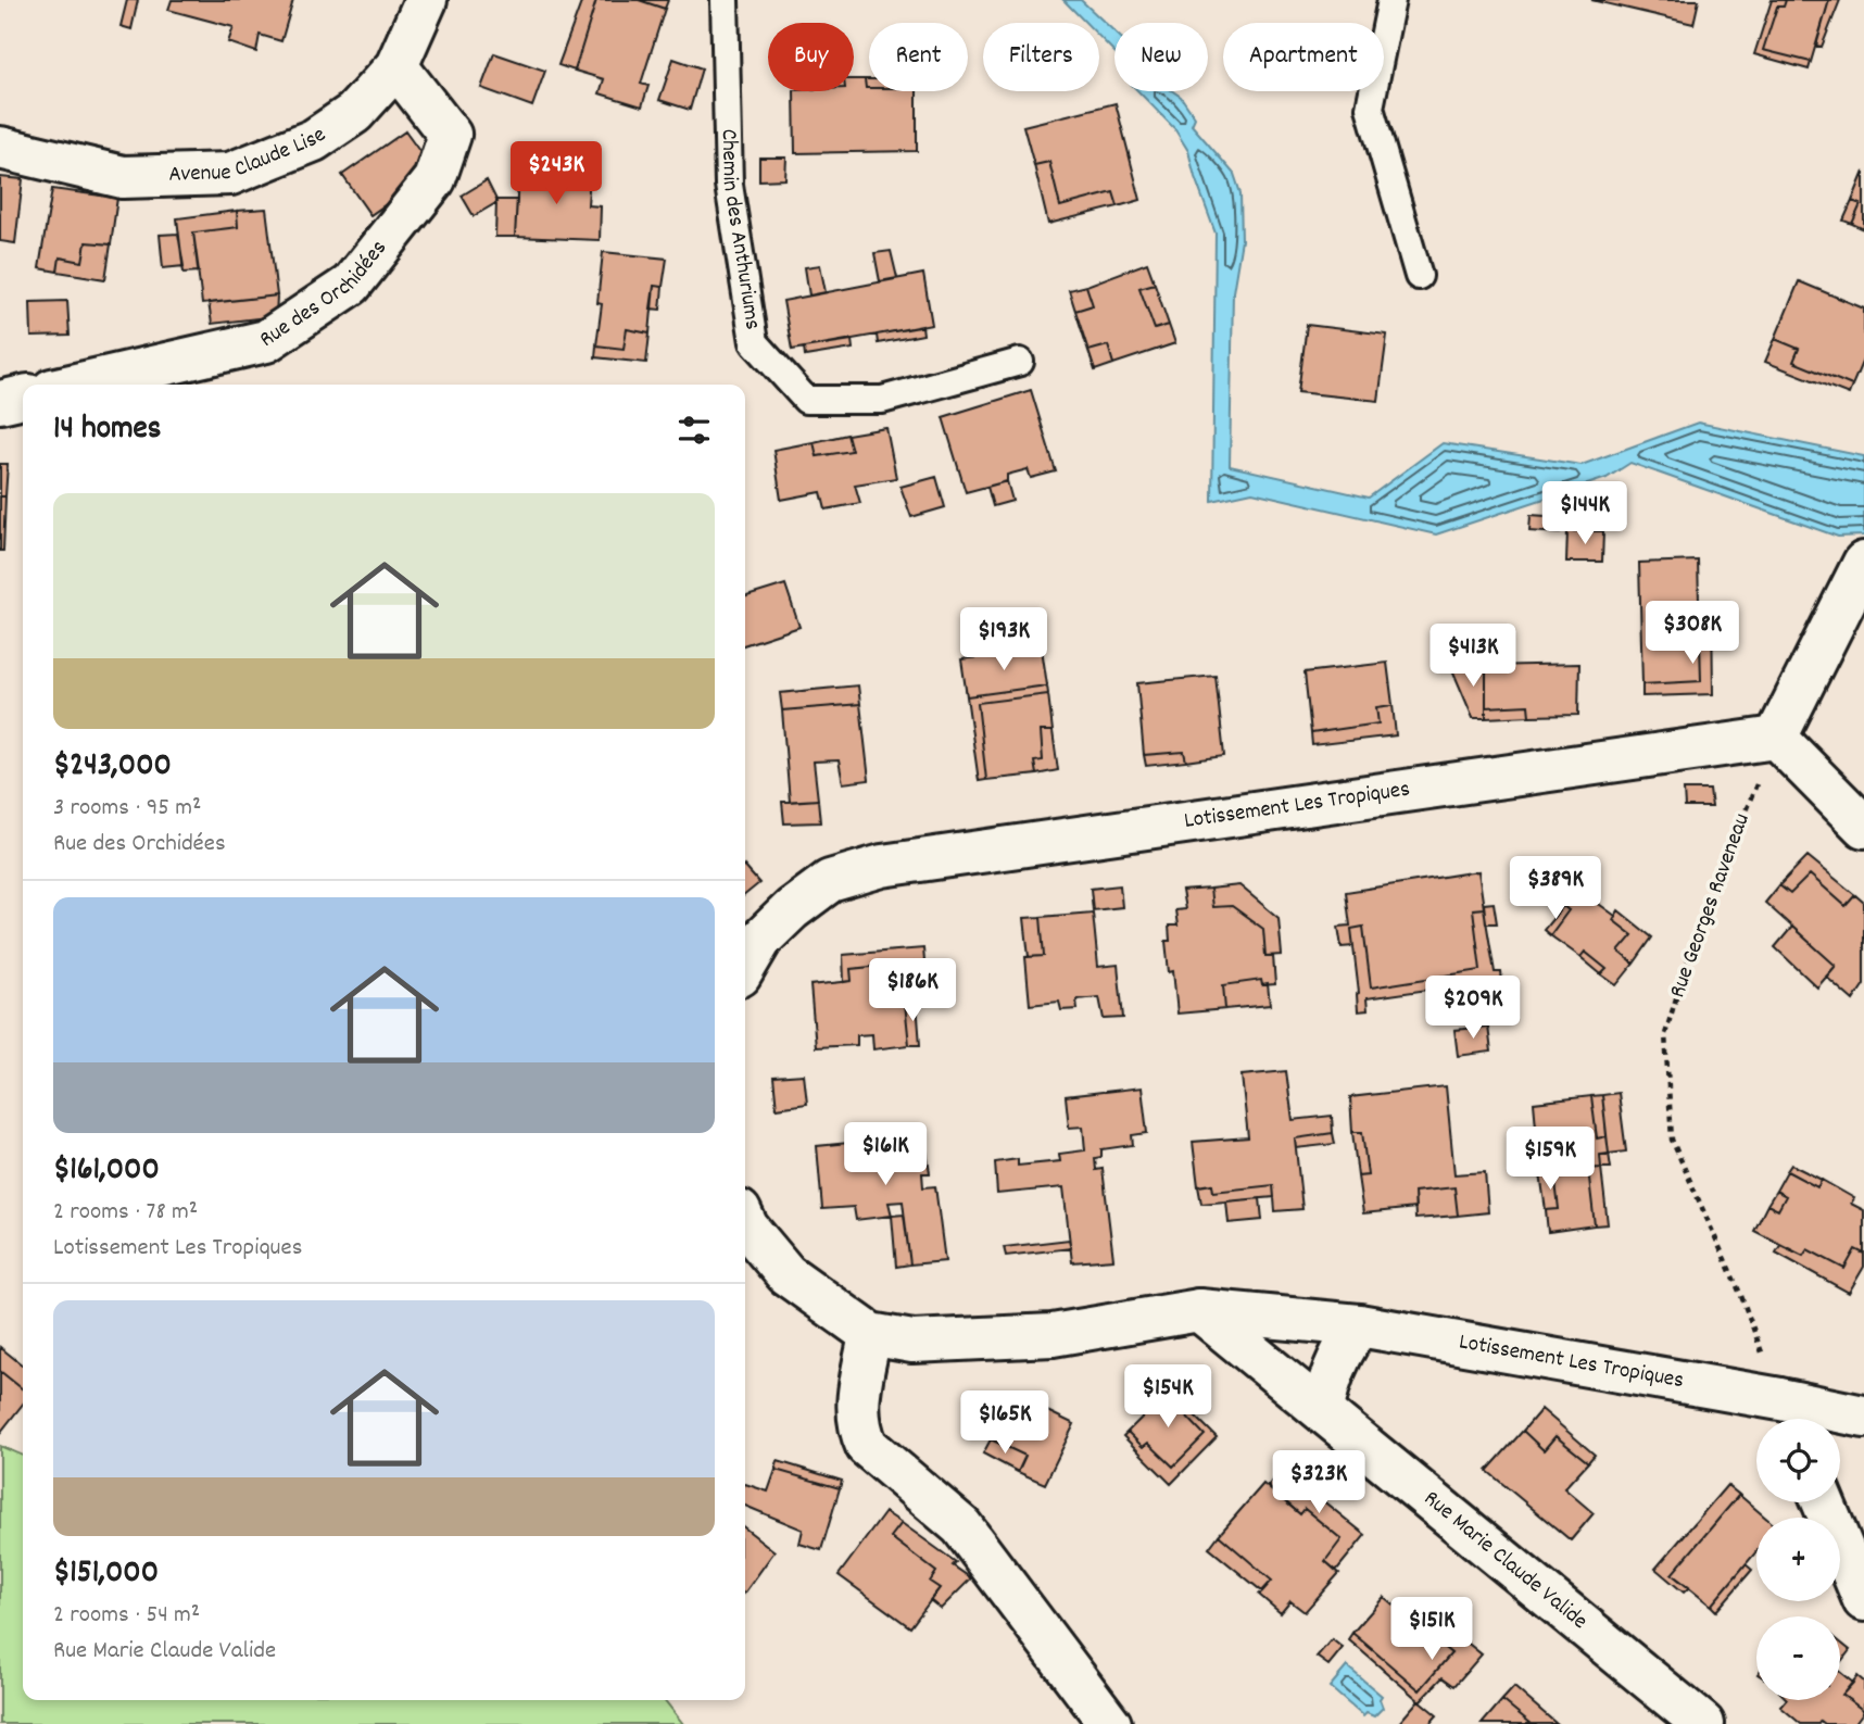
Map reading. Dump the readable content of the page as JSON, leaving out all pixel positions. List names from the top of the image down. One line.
{"streets":{"street":["Avenue Claude Lise","Rue des Orchidées","Lotissement Les Tropiques","Rue Marie Claude Valide"],"lane":["Chemin des Anthuriums"],"path":["Rue Georges Raveneau"]},"crossings":[["Avenue Claude Lise","Rue des Orchidées"],["Lotissement Les Tropiques","Rue Georges Raveneau"],["Lotissement Les Tropiques","Rue Marie Claude Valide"]],"page":{"chip":["Buy","Rent","Filters","New","Apartment"],"price":["$243K","$144K","$308K","$193K","$413K","$389K","$186K","$209K","$161K","$159K","$154K","$165K","$323K","$151K"],"heading":"14 homes","list":[{"name":"$243,000","note":"3 rooms · 95 m² · Rue des Orchidées"},{"name":"$161,000","note":"2 rooms · 78 m² · Lotissement Les Tropiques"},{"name":"$151,000","note":"2 rooms · 54 m² · Rue Marie Claude Valide"}],"map_buttons":["+","−"]}}
